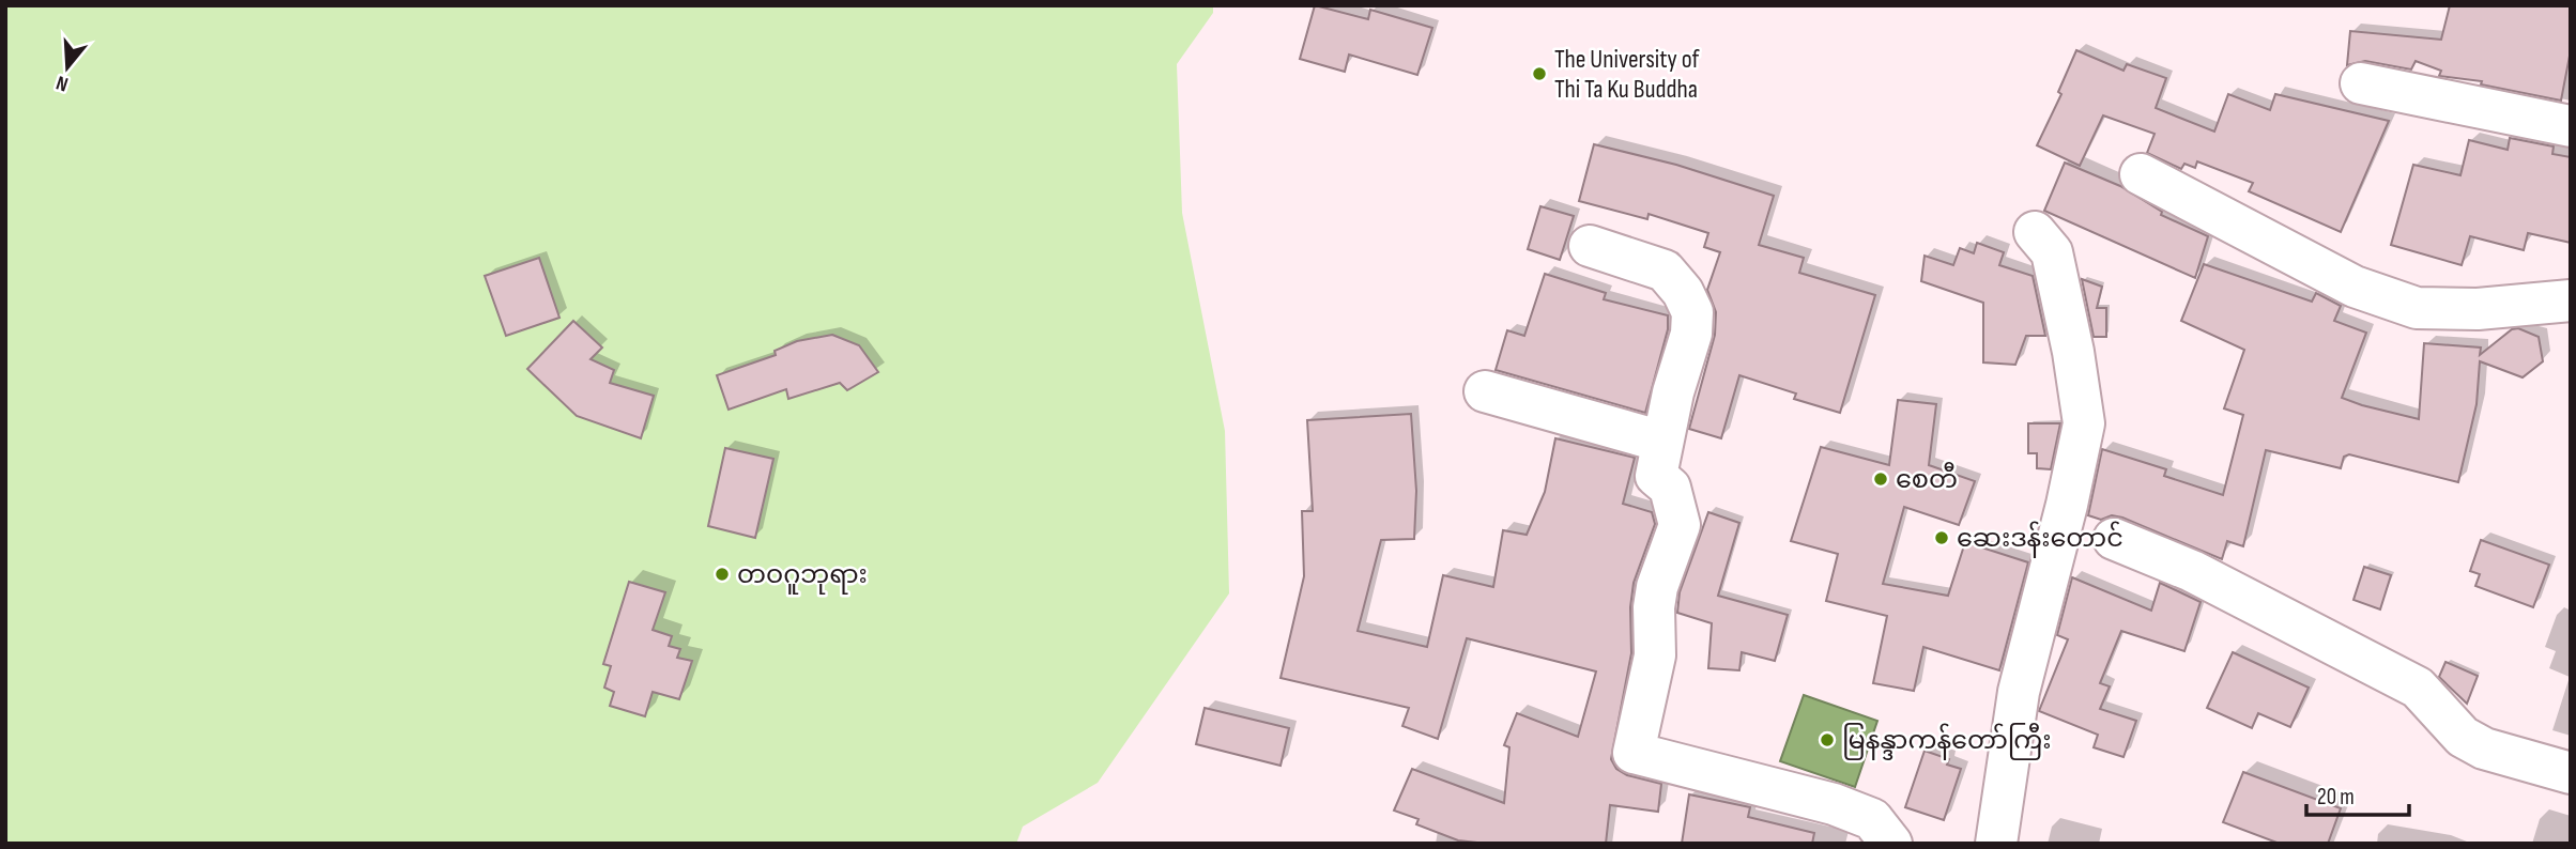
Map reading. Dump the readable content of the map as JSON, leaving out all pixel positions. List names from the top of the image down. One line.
{"places":["The University of Thi Ta Ku Buddha","စေတီ","ဆေးဒန်းတောင်","တဝဂူဘုရား","မြနန္ဒာကန်တော်ကြီး"],"scale_bar":"20 m","north":"bottom"}
